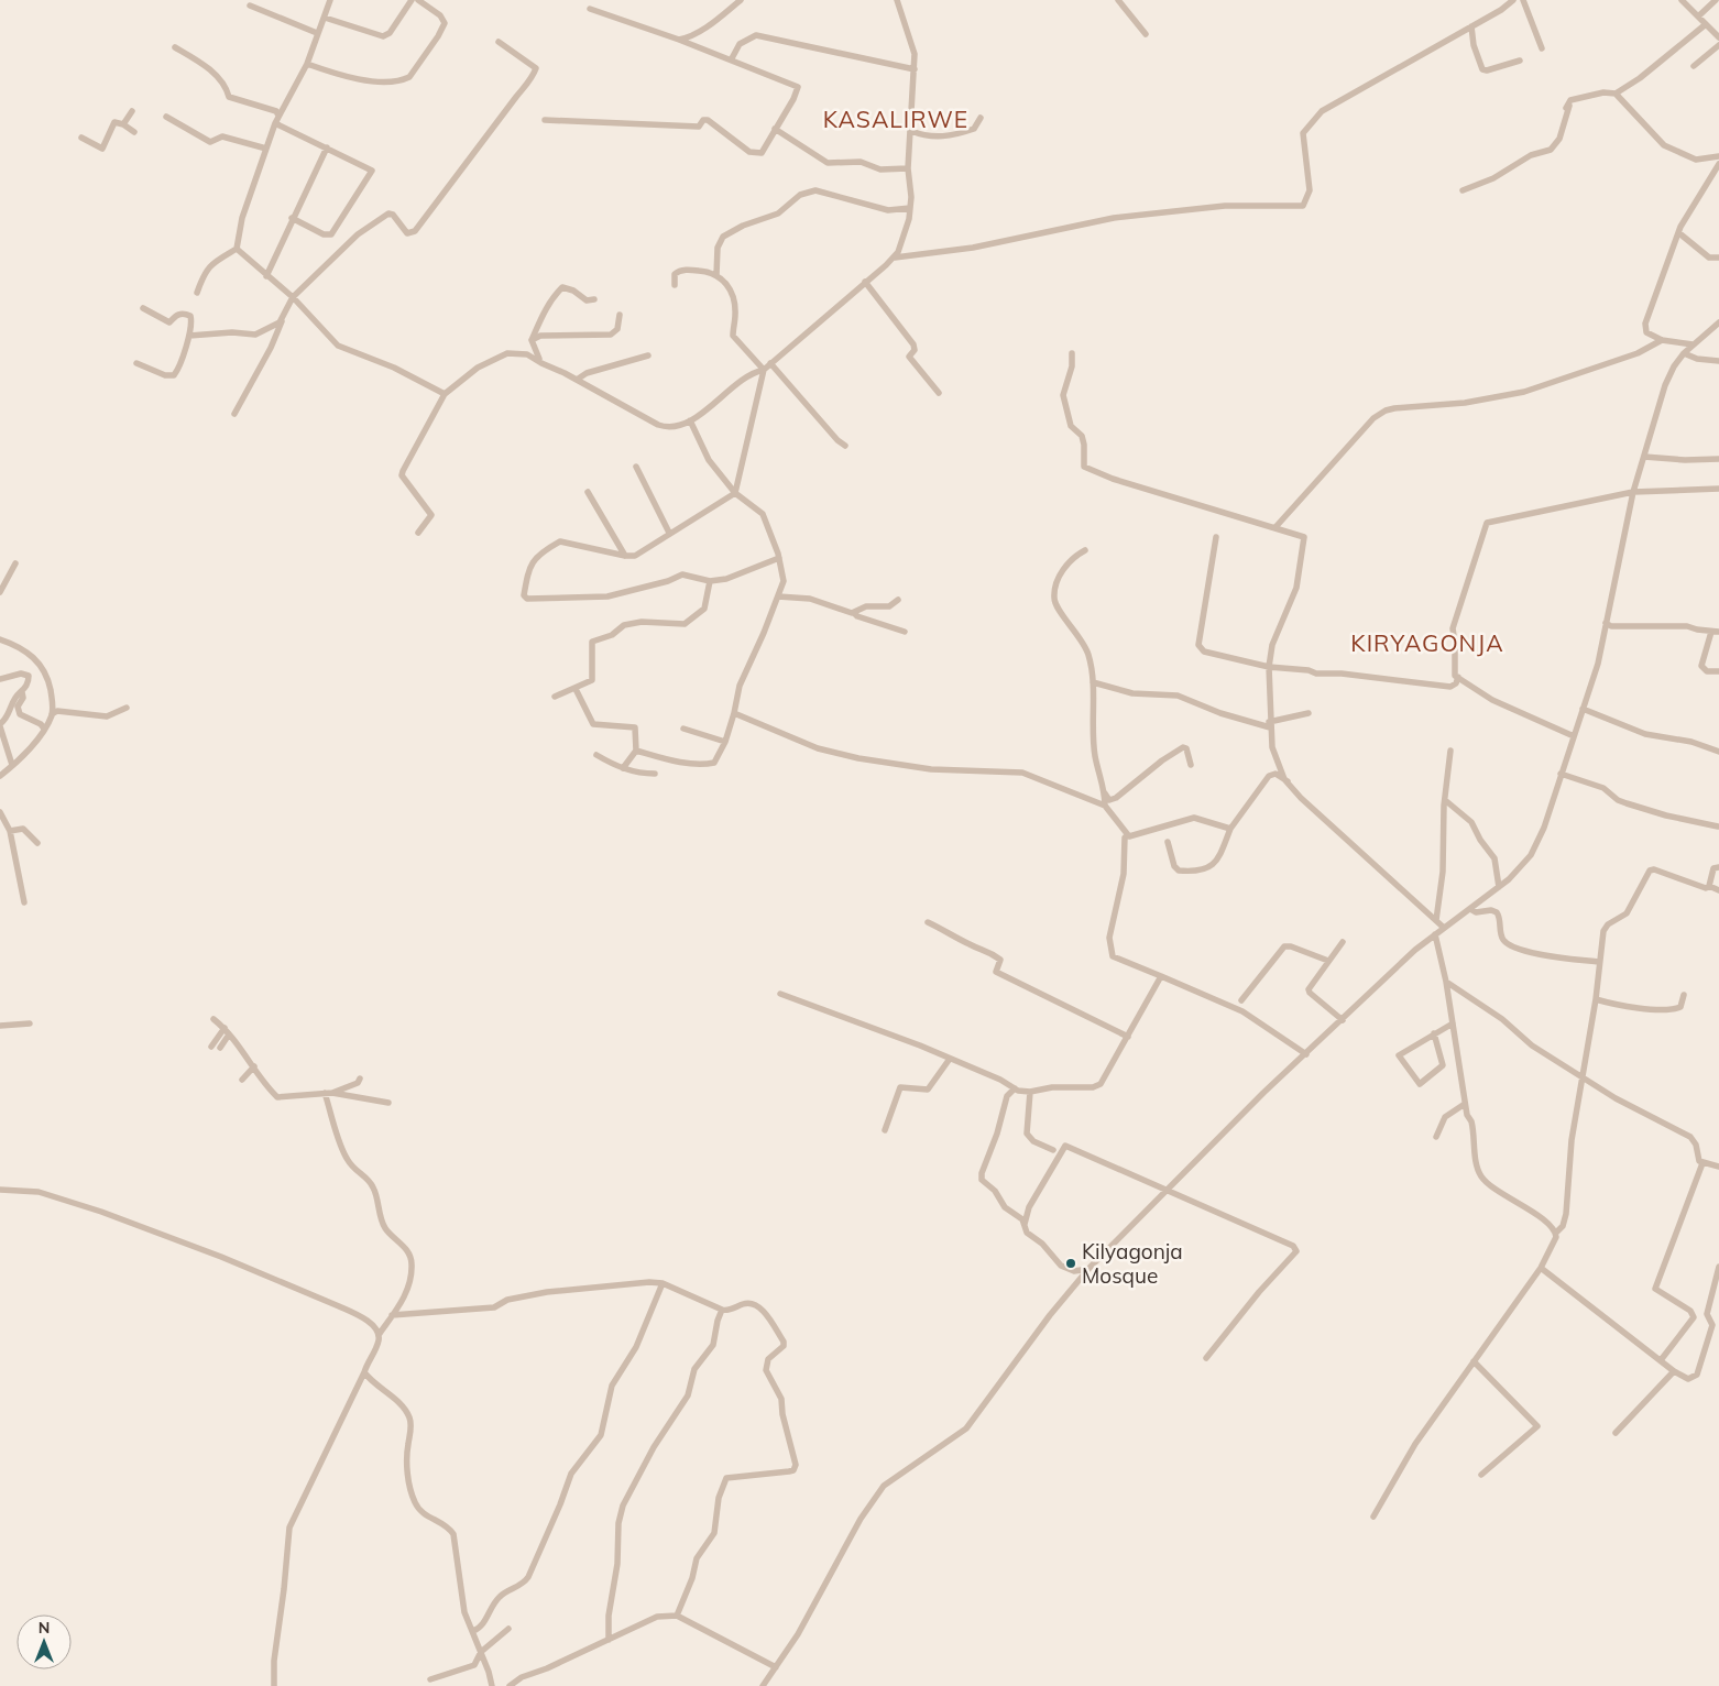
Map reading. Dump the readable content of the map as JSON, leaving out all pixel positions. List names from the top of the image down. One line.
{"districts":["KASALIRWE","KIRYAGONJA"],"places":["Kilyagonja Mosque"],"north":"top"}
